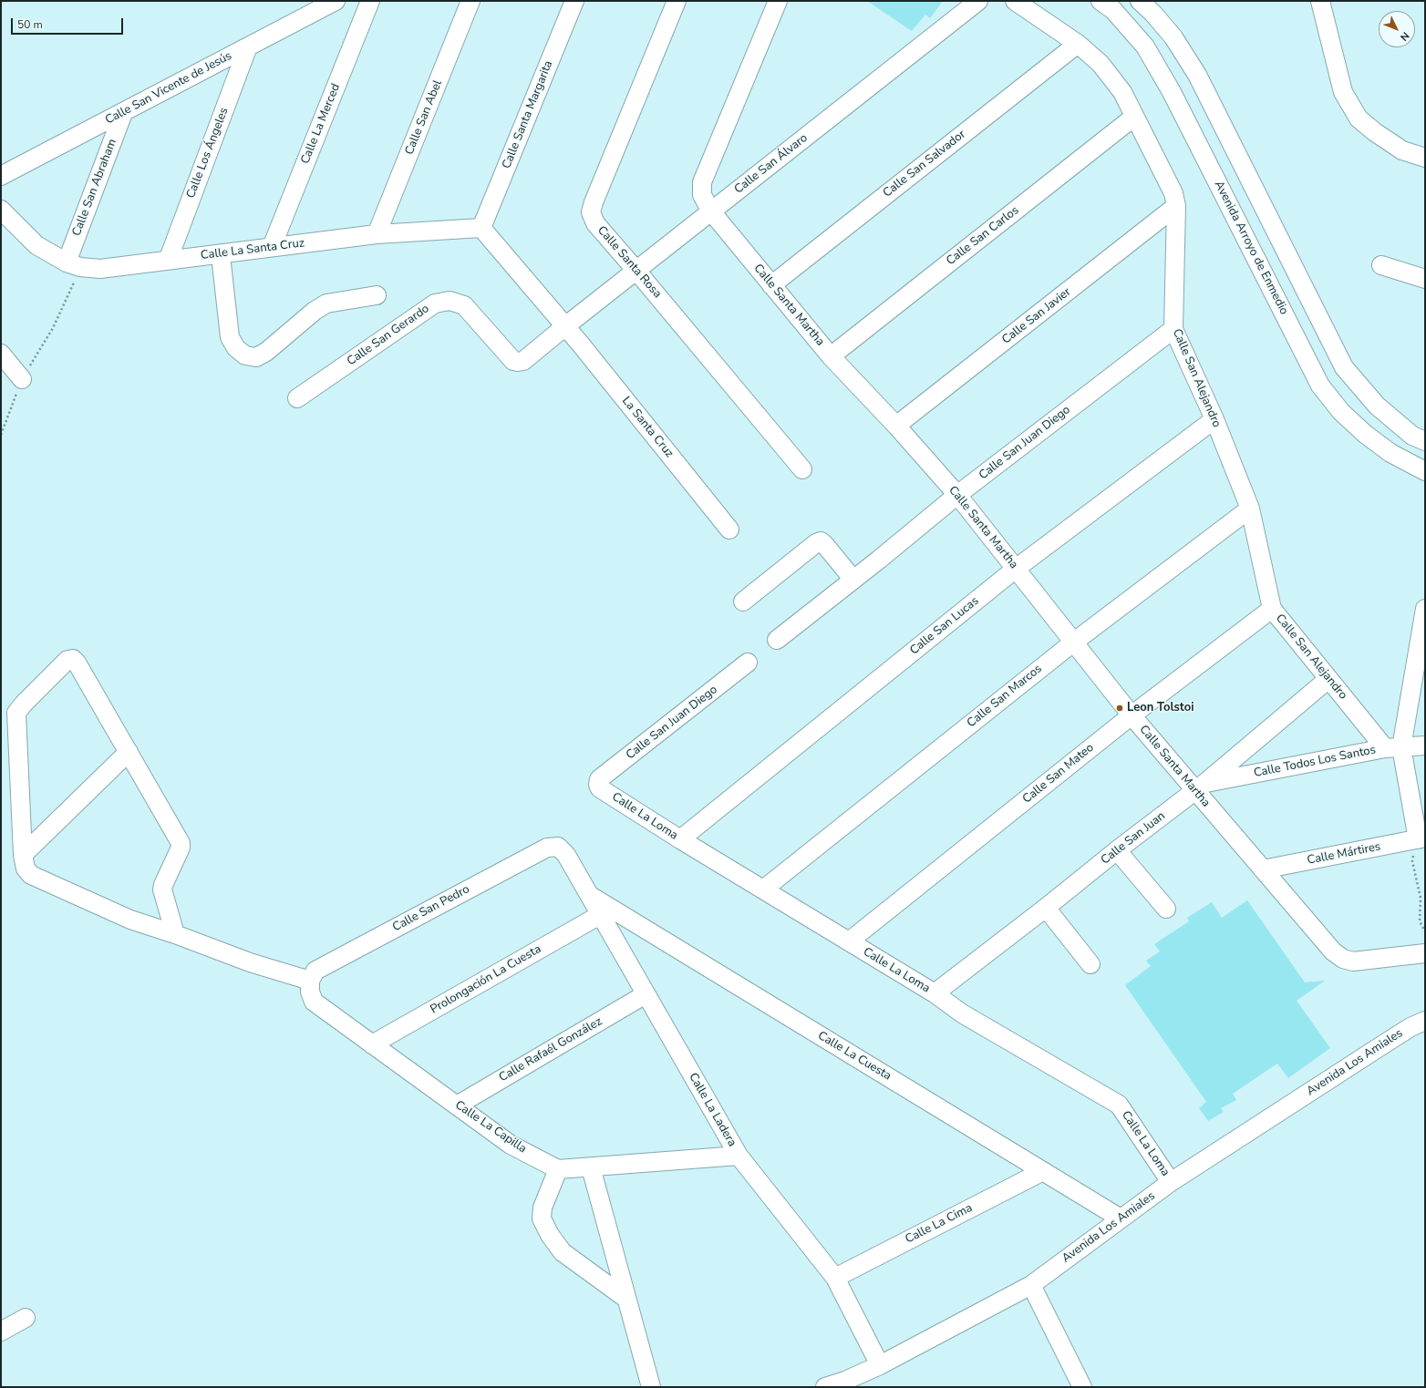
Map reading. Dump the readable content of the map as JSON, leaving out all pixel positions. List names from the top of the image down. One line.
{"streets":{"street":["Calle San Vicente de Jesús","Calle Santa Margarita","Calle San Abel","Calle La Merced","Calle Los Ángeles","Calle San Álvaro","Calle San Salvador","Calle San Abraham","Calle San Carlos","Avenida Arroyo de Enmedio","Calle La Santa Cruz","Calle Santa Rosa","Calle Santa Martha","Calle San Javier","Calle San Gerardo","Calle San Alejandro","La Santa Cruz","Calle San Juan Diego","Calle San Lucas","Calle San Marcos","Calle Todos Los Santos","Calle San Mateo","Calle La Loma","Calle San Juan","Calle Mártires","Calle San Pedro","Prolongación La Cuesta","Calle Rafaél González","Calle La Cuesta","Avenida Los Amiales","Calle La Ladera","Calle La Capilla","Calle La Cima"]},"crossings":[["Calle San Vicente de Jesús","Calle Los Ángeles"],["Calle San Vicente de Jesús","Calle San Abraham"],["Calle Santa Margarita","Calle La Santa Cruz"],["Calle San Abel","Calle La Santa Cruz"],["Calle La Merced","Calle La Santa Cruz"],["Calle Los Ángeles","Calle La Santa Cruz"],["Calle San Álvaro","Calle Santa Rosa"],["Calle San Álvaro","Calle Santa Martha"],["Calle San Álvaro","Calle San Gerardo"],["Calle San Álvaro","La Santa Cruz"],["Calle San Salvador","Calle Santa Martha"],["Calle San Salvador","Calle San Alejandro"],["Calle San Abraham","Calle La Santa Cruz"],["Calle San Carlos","Calle Santa Martha"],["Calle San Carlos","Calle San Alejandro"],["Calle Santa Martha","Calle San Javier"],["Calle Santa Martha","Calle San Juan Diego"],["Calle Santa Martha","Calle San Lucas"],["Calle Santa Martha","Calle San Marcos"],["Calle Santa Martha","Calle Todos Los Santos"],["Calle Santa Martha","Calle San Mateo"],["Calle Santa Martha","Calle San Juan"],["Calle Santa Martha","Calle Mártires"],["Calle San Javier","Calle San Alejandro"],["Calle San Alejandro","Calle San Juan Diego"],["Calle San Alejandro","Calle San Lucas"],["Calle San Alejandro","Calle San Marcos"],["Calle San Alejandro","Calle Todos Los Santos"],["Calle San Alejandro","Calle San Mateo"],["Calle San Alejandro","Calle San Juan"],["Calle San Juan Diego","Calle La Loma"],["Calle San Lucas","Calle La Loma"],["Calle San Marcos","Calle La Loma"],["Calle Todos Los Santos","Calle San Juan"],["Calle San Mateo","Calle La Loma"],["Calle La Loma","Calle San Juan"],["Calle La Loma","Avenida Los Amiales"],["Calle San Pedro","Calle La Ladera"],["Calle San Pedro","Calle La Capilla"],["Prolongación La Cuesta","Calle La Ladera"],["Prolongación La Cuesta","Calle La Capilla"],["Calle Rafaél González","Calle La Ladera"],["Calle Rafaél González","Calle La Capilla"],["Calle La Cuesta","Avenida Los Amiales"],["Calle La Cuesta","Calle La Ladera"],["Calle La Cuesta","Calle La Cima"],["Avenida Los Amiales","Calle La Ladera"],["Calle La Ladera","Calle La Cima"]],"places":["Leon Tolstoi"],"scale_bar":"50 m","north":"bottom right"}
